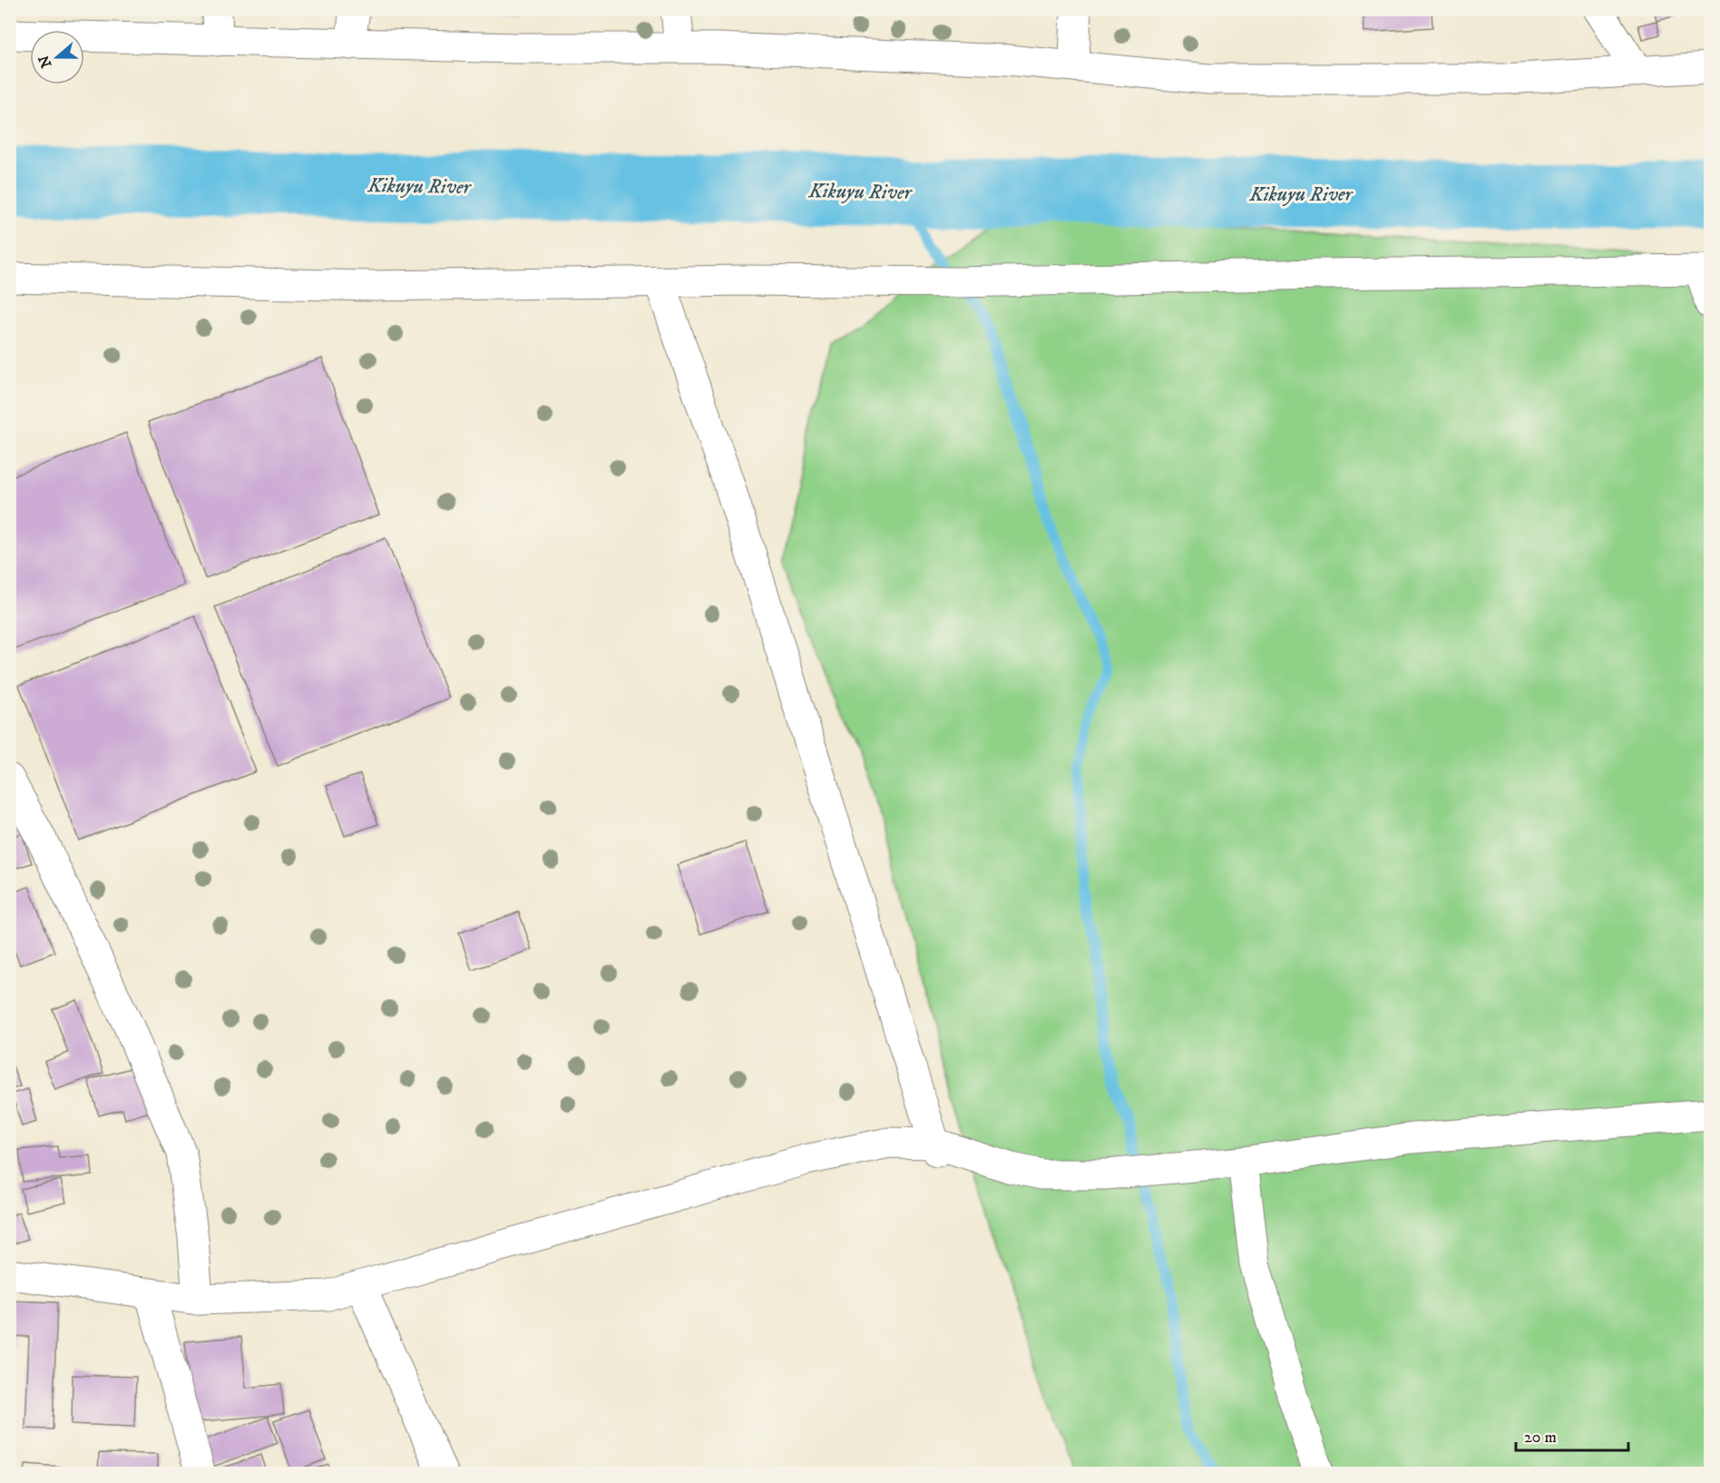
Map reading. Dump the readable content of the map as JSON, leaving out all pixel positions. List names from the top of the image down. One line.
{"water":["Kikuyu River"],"scale_bar":"20 m","north":"left"}
